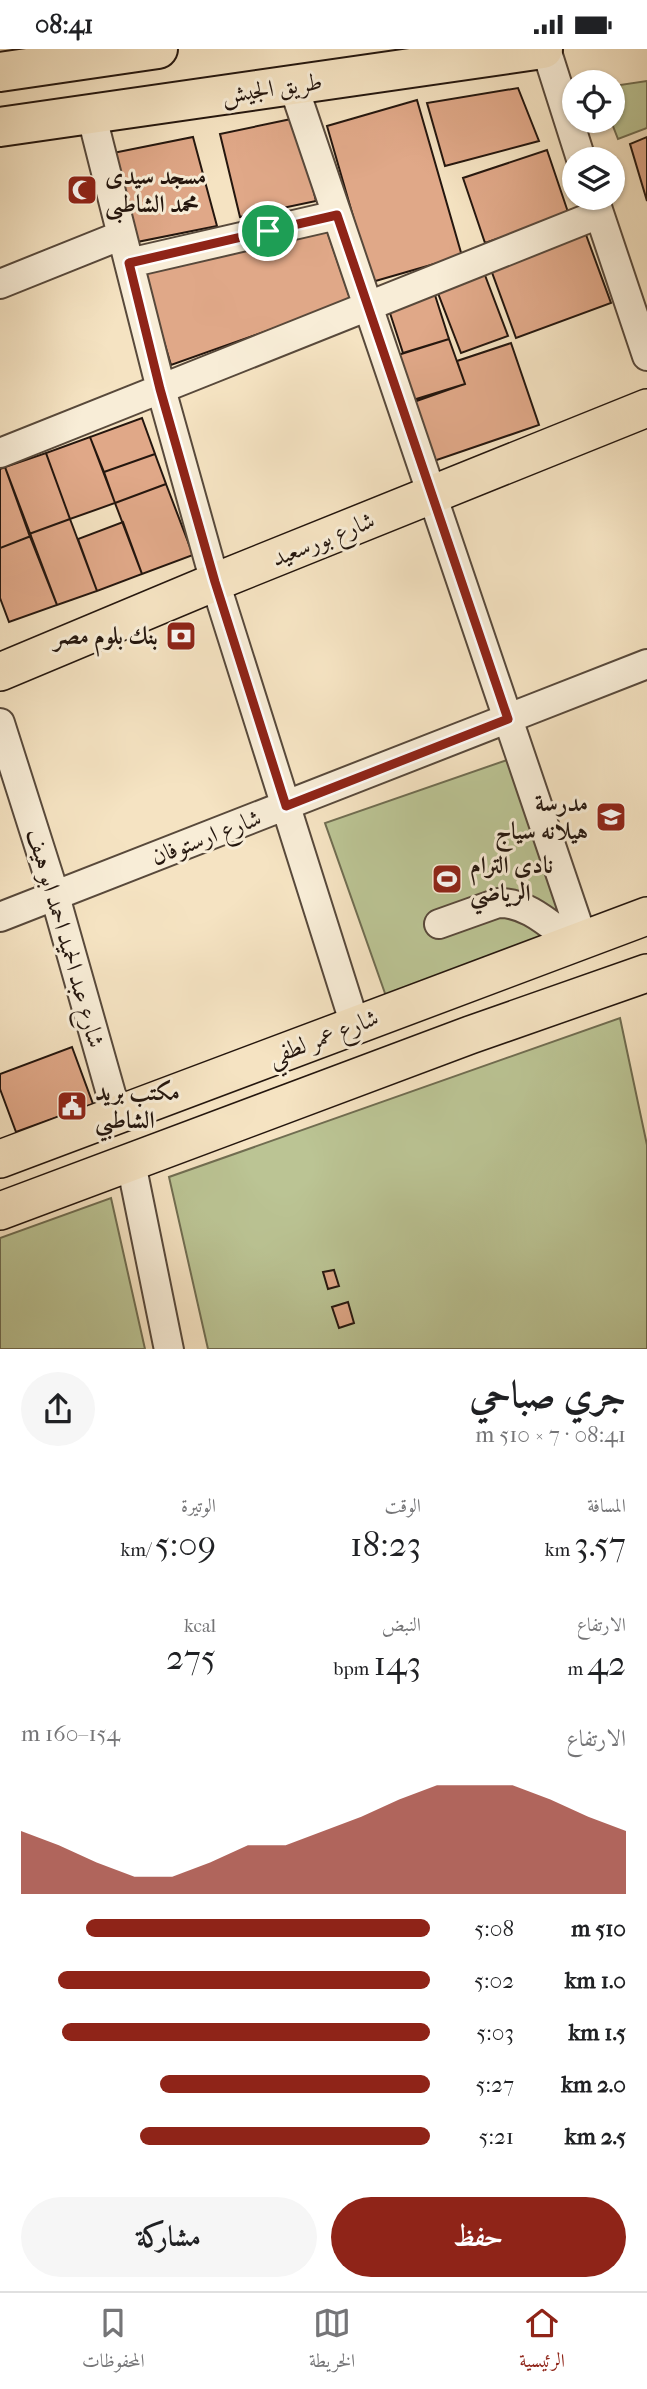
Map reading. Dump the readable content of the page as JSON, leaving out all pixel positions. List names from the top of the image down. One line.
{"streets":{"highway":["طريق الجيش"],"main road":["شارع بورسعيد","شارع عمر لطفي"],"street":["شارع ارستوفان","شارع عبد الحميد احمد ابو هيف"]},"crossings":[["شارع ارستوفان","شارع عبد الحميد احمد ابو هيف"],["شارع عبد الحميد احمد ابو هيف","شارع عمر لطفي"]],"places":{"mosque":["مسجد سيدى محمد الشاطبى"],"bank":["بنك بلوم مصر"],"school or university":["مدرسة هيلانه سياج"],"sports":["نادي الترام الرياضي"],"public building":["مكتب بريد الشاطبي"]},"page":{"status":"08:41","heading":["جري صباحي","08:41 · 7 × 510 m"],"stats":[["المسافة","3.57 km"],["الوقت","18:23"],["الوتيرة","5:09 /km"],["الارتفاع","42 m"],["النبض","143 bpm"],["kcal","275"]],"chart":["الارتفاع","154–160 m"],"list":[{"name":"510 m","note":"5:08"},{"name":"1.0 km","note":"5:02"},{"name":"1.5 km","note":"5:03"},{"name":"2.0 km","note":"5:27"},{"name":"2.5 km","note":"5:21"}],"buttons":["حفظ","مشاركة"],"tabs":["الرئيسية","الخريطة","المحفوظات"]}}
